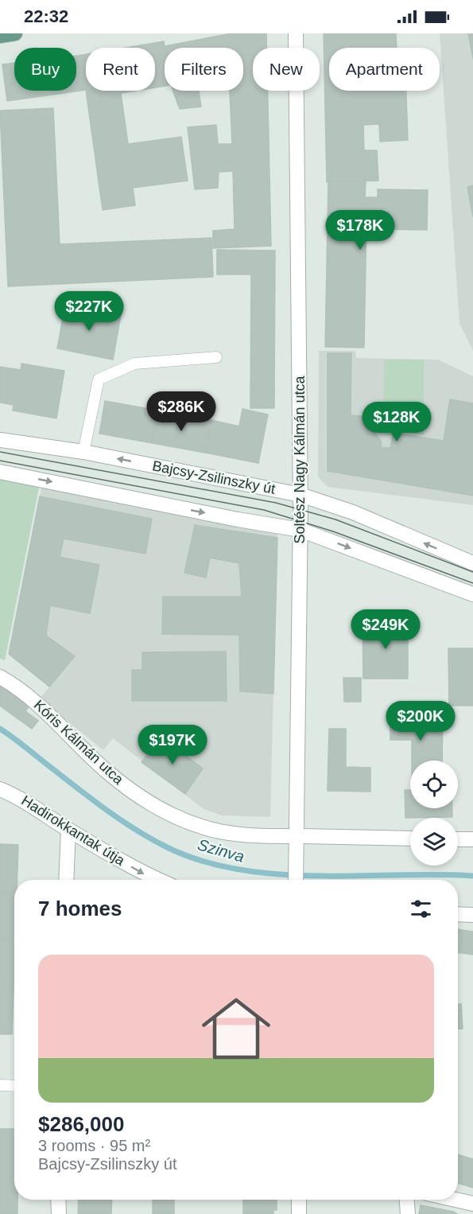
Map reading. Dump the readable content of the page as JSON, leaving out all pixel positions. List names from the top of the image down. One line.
{"streets":{"street":["Soltész Nagy Kálmán utca","Bajcsy-Zsilinszky út","Kóris Kálmán utca","Hadirokkantak útja"]},"crossings":[["Soltész Nagy Kálmán utca","Bajcsy-Zsilinszky út"],["Soltész Nagy Kálmán utca","Kóris Kálmán utca"]],"one_way":["Hadirokkantak útja"],"water":["Szinva"],"page":{"status":"22:32","chip":["Buy","Rent","Filters","New","Apartment"],"price":["$178K","$227K","$286K","$128K","$249K","$200K","$197K"],"heading":"7 homes","list":[{"name":"$286,000","note":"3 rooms · 95 m² · Bajcsy-Zsilinszky út"}]}}
